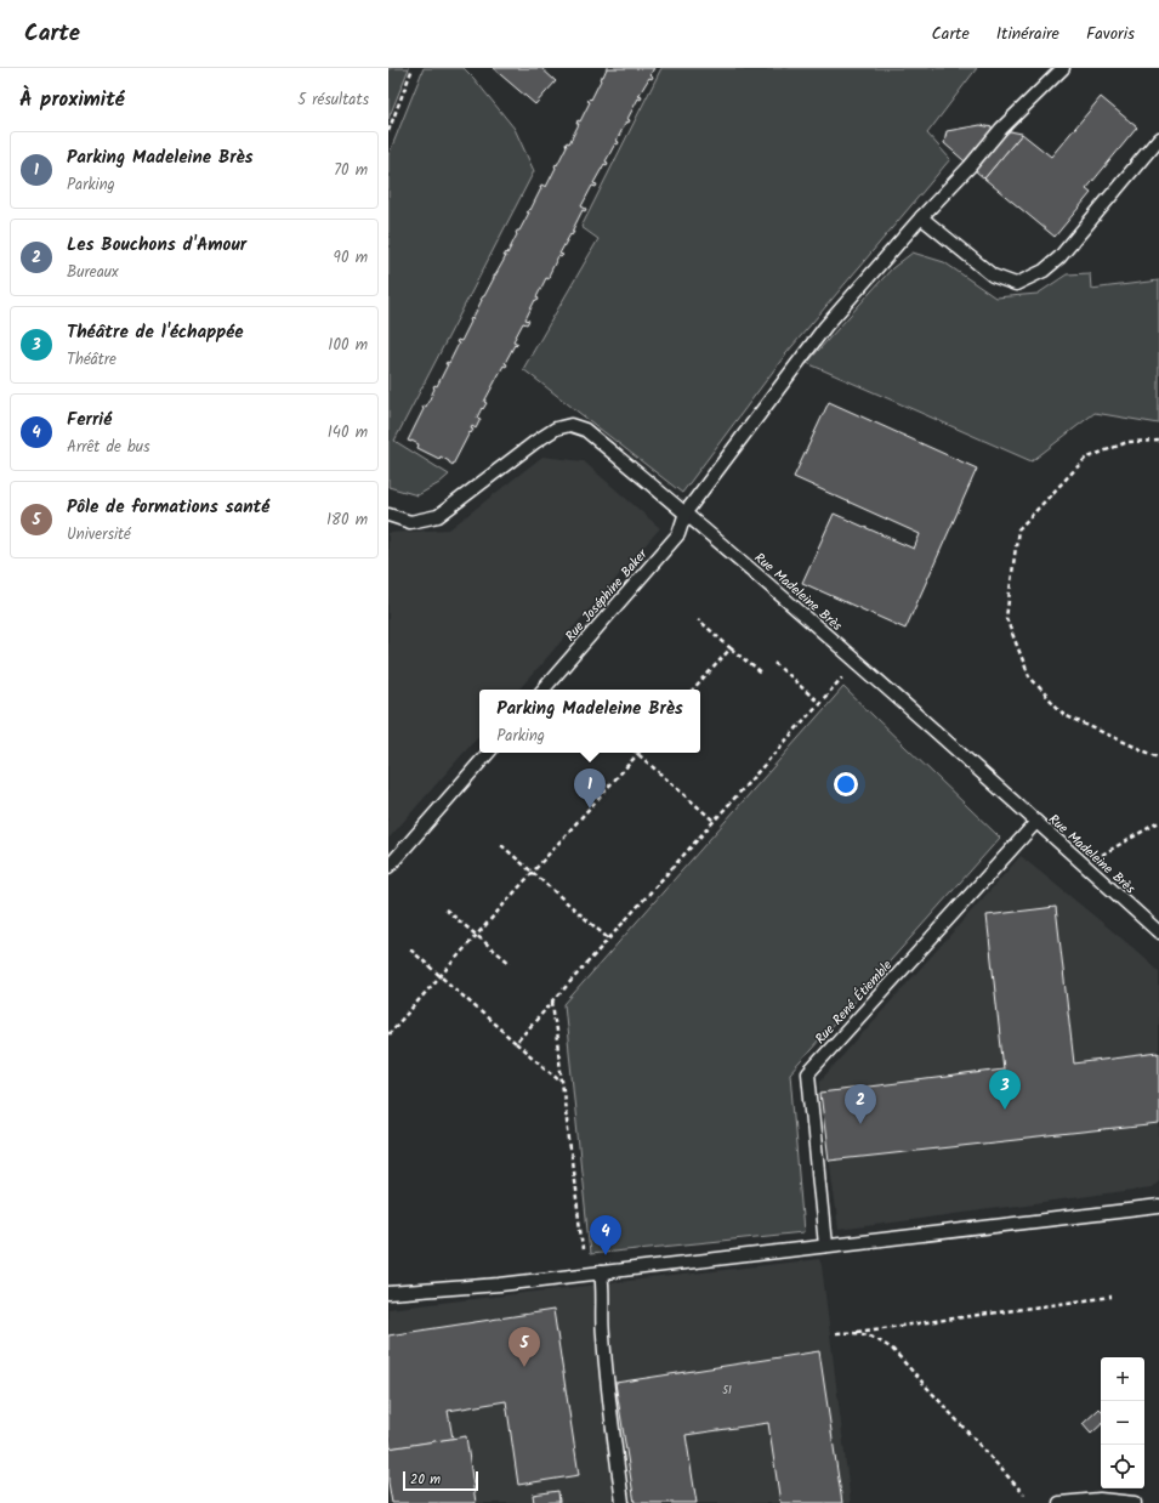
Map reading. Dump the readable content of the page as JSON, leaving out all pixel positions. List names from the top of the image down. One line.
{"streets":{"lane":["Rue Madeleine Brès","Rue Joséphine Baker","Rue René Étiemble"]},"crossings":[["Rue Madeleine Brès","Rue Joséphine Baker"],["Rue Madeleine Brès","Rue René Étiemble"]],"house_numbers":["51"],"scale_bar":"20 m","page":{"header":"Carte","nav":["Carte","Itinéraire","Favoris"],"heading":["À proximité","5 résultats"],"list":[{"mark":"1","name":"Parking Madeleine Brès","note":"Parking","value":"70 m"},{"mark":"2","name":"Les Bouchons d'Amour","note":"Bureaux","value":"90 m"},{"mark":"3","name":"Théâtre de l'échappée","note":"Théâtre","value":"100 m"},{"mark":"4","name":"Ferrié","note":"Arrêt de bus","value":"140 m"},{"mark":"5","name":"Pôle de formations santé","note":"Université","value":"180 m"}],"popup":["Parking Madeleine Brès","Parking"],"pins":["1","3","2","4","5"],"map_buttons":["+","−"],"scale":"20 m"}}
